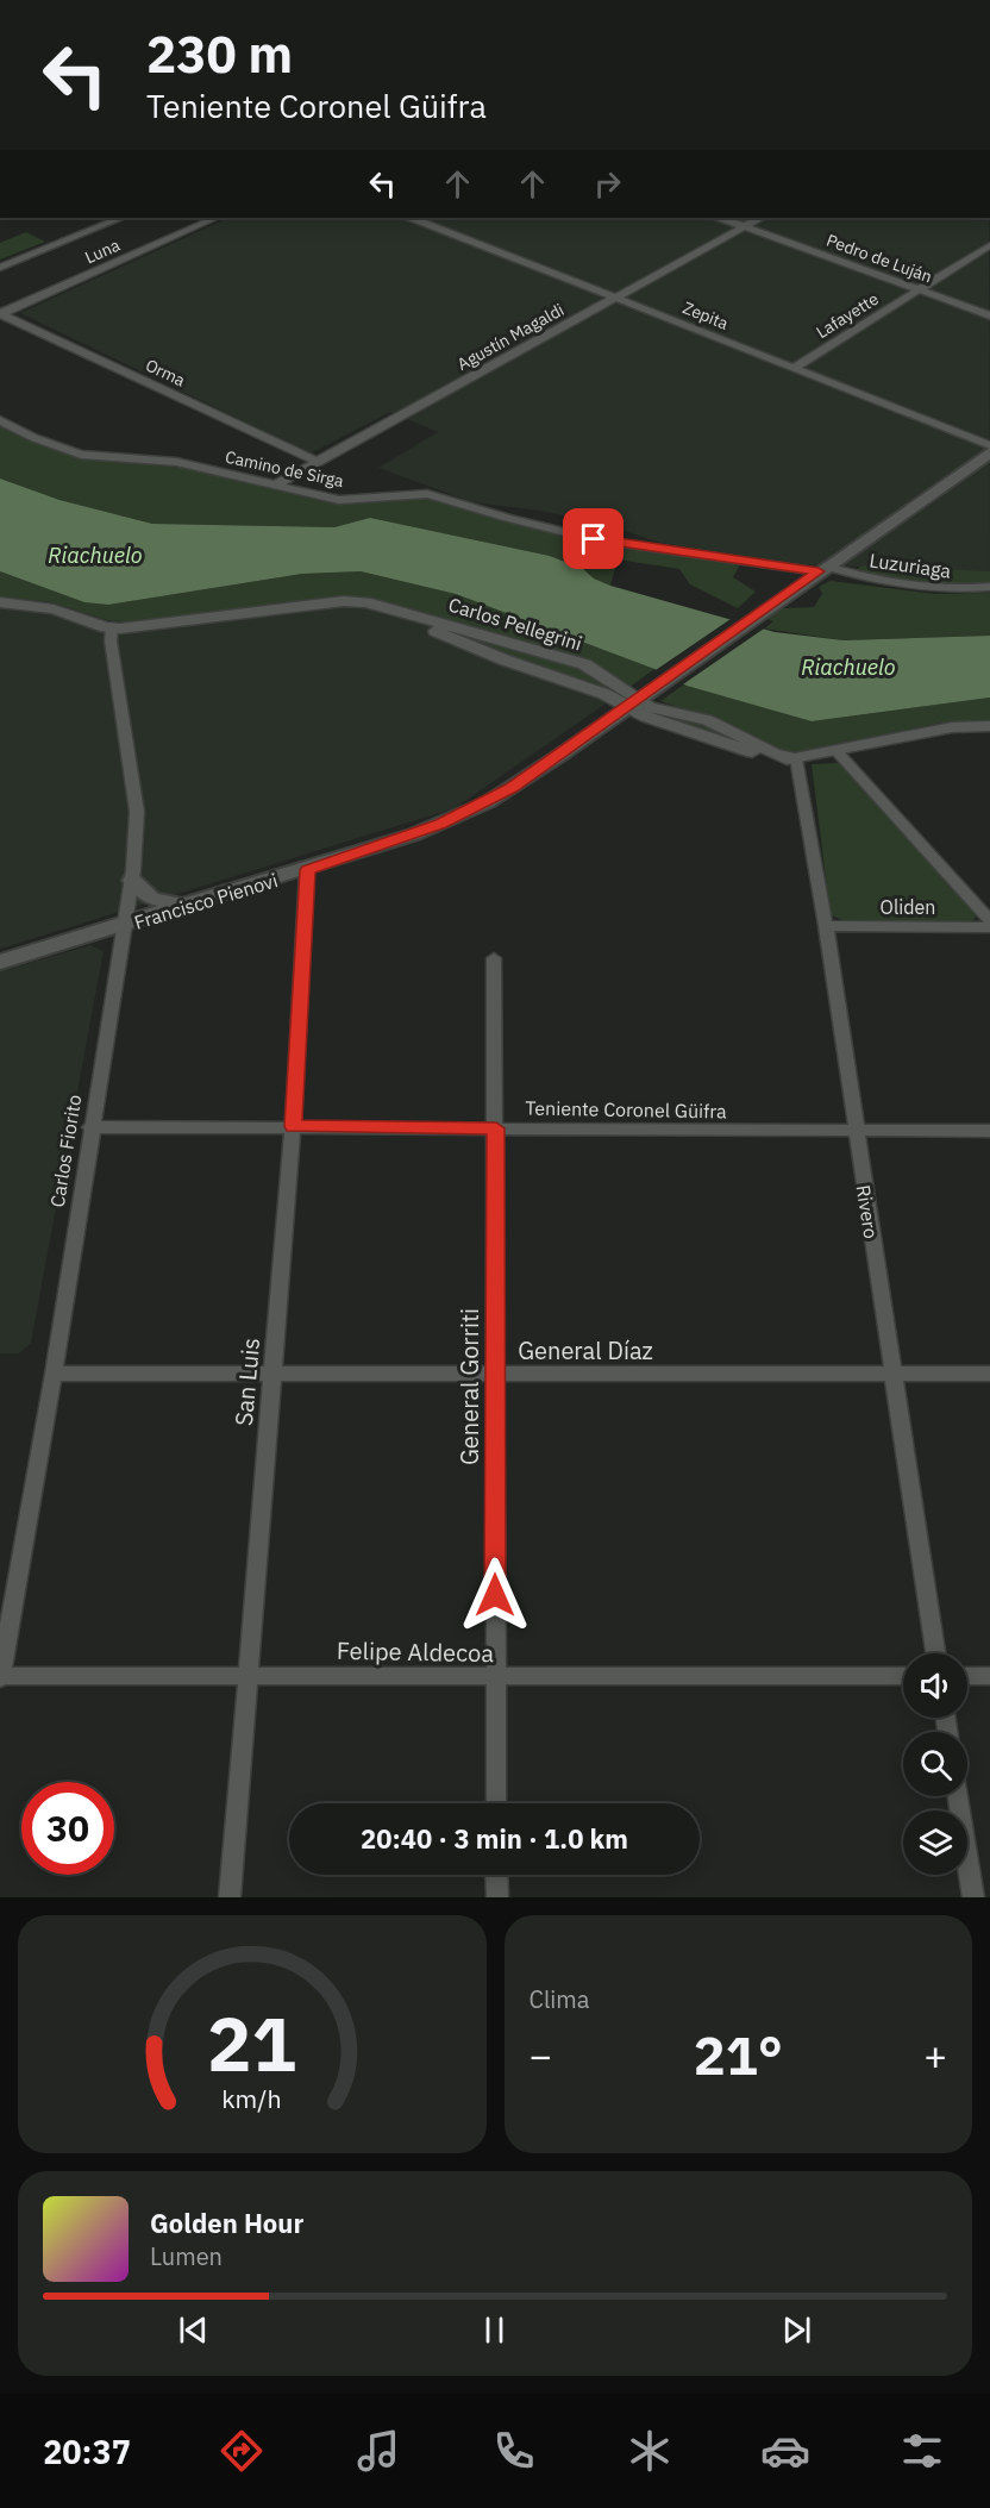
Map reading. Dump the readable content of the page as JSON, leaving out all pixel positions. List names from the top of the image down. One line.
{"streets":{"main road":["Francisco Pienovi"],"street":["Luna","Pedro de Luján","Zepita","Lafayette","Agustín Magaldi","Orma","Camino de Sirga","Luzuriaga","Carlos Pellegrini","Oliden","Teniente Coronel Güifra","Carlos Fiorito","Rivero","General Díaz","San Luis","General Gorriti","Felipe Aldecoa"]},"crossings":[["Luna","Orma"],["Pedro de Luján","Lafayette"],["Pedro de Luján","Agustín Magaldi"],["Zepita","Lafayette"],["Zepita","Agustín Magaldi"],["Agustín Magaldi","Orma"],["Agustín Magaldi","Camino de Sirga"],["Camino de Sirga","Luzuriaga"],["Camino de Sirga","Francisco Pienovi"],["Luzuriaga","Francisco Pienovi"],["Carlos Pellegrini","Francisco Pienovi"],["Carlos Pellegrini","Carlos Fiorito"],["Carlos Pellegrini","Rivero"],["Francisco Pienovi","Carlos Fiorito"],["Francisco Pienovi","San Luis"],["Oliden","Rivero"],["Teniente Coronel Güifra","Carlos Fiorito"],["Teniente Coronel Güifra","Rivero"],["Teniente Coronel Güifra","San Luis"],["Teniente Coronel Güifra","General Gorriti"],["Carlos Fiorito","General Díaz"],["Carlos Fiorito","Felipe Aldecoa"],["Rivero","General Díaz"],["General Díaz","San Luis"],["General Díaz","General Gorriti"],["San Luis","Felipe Aldecoa"],["General Gorriti","Felipe Aldecoa"]],"water":["Riachuelo"],"page":{"turn":["230 m","Teniente Coronel Güifra"],"limit":"30","trip":"20:40 · 3 min · 1.0 km","tile":"Clima","heat":["−","21°","+"],"song":["Golden Hour","Lumen"],"tabs":"20:37","gauge":["21","km/h"]}}
